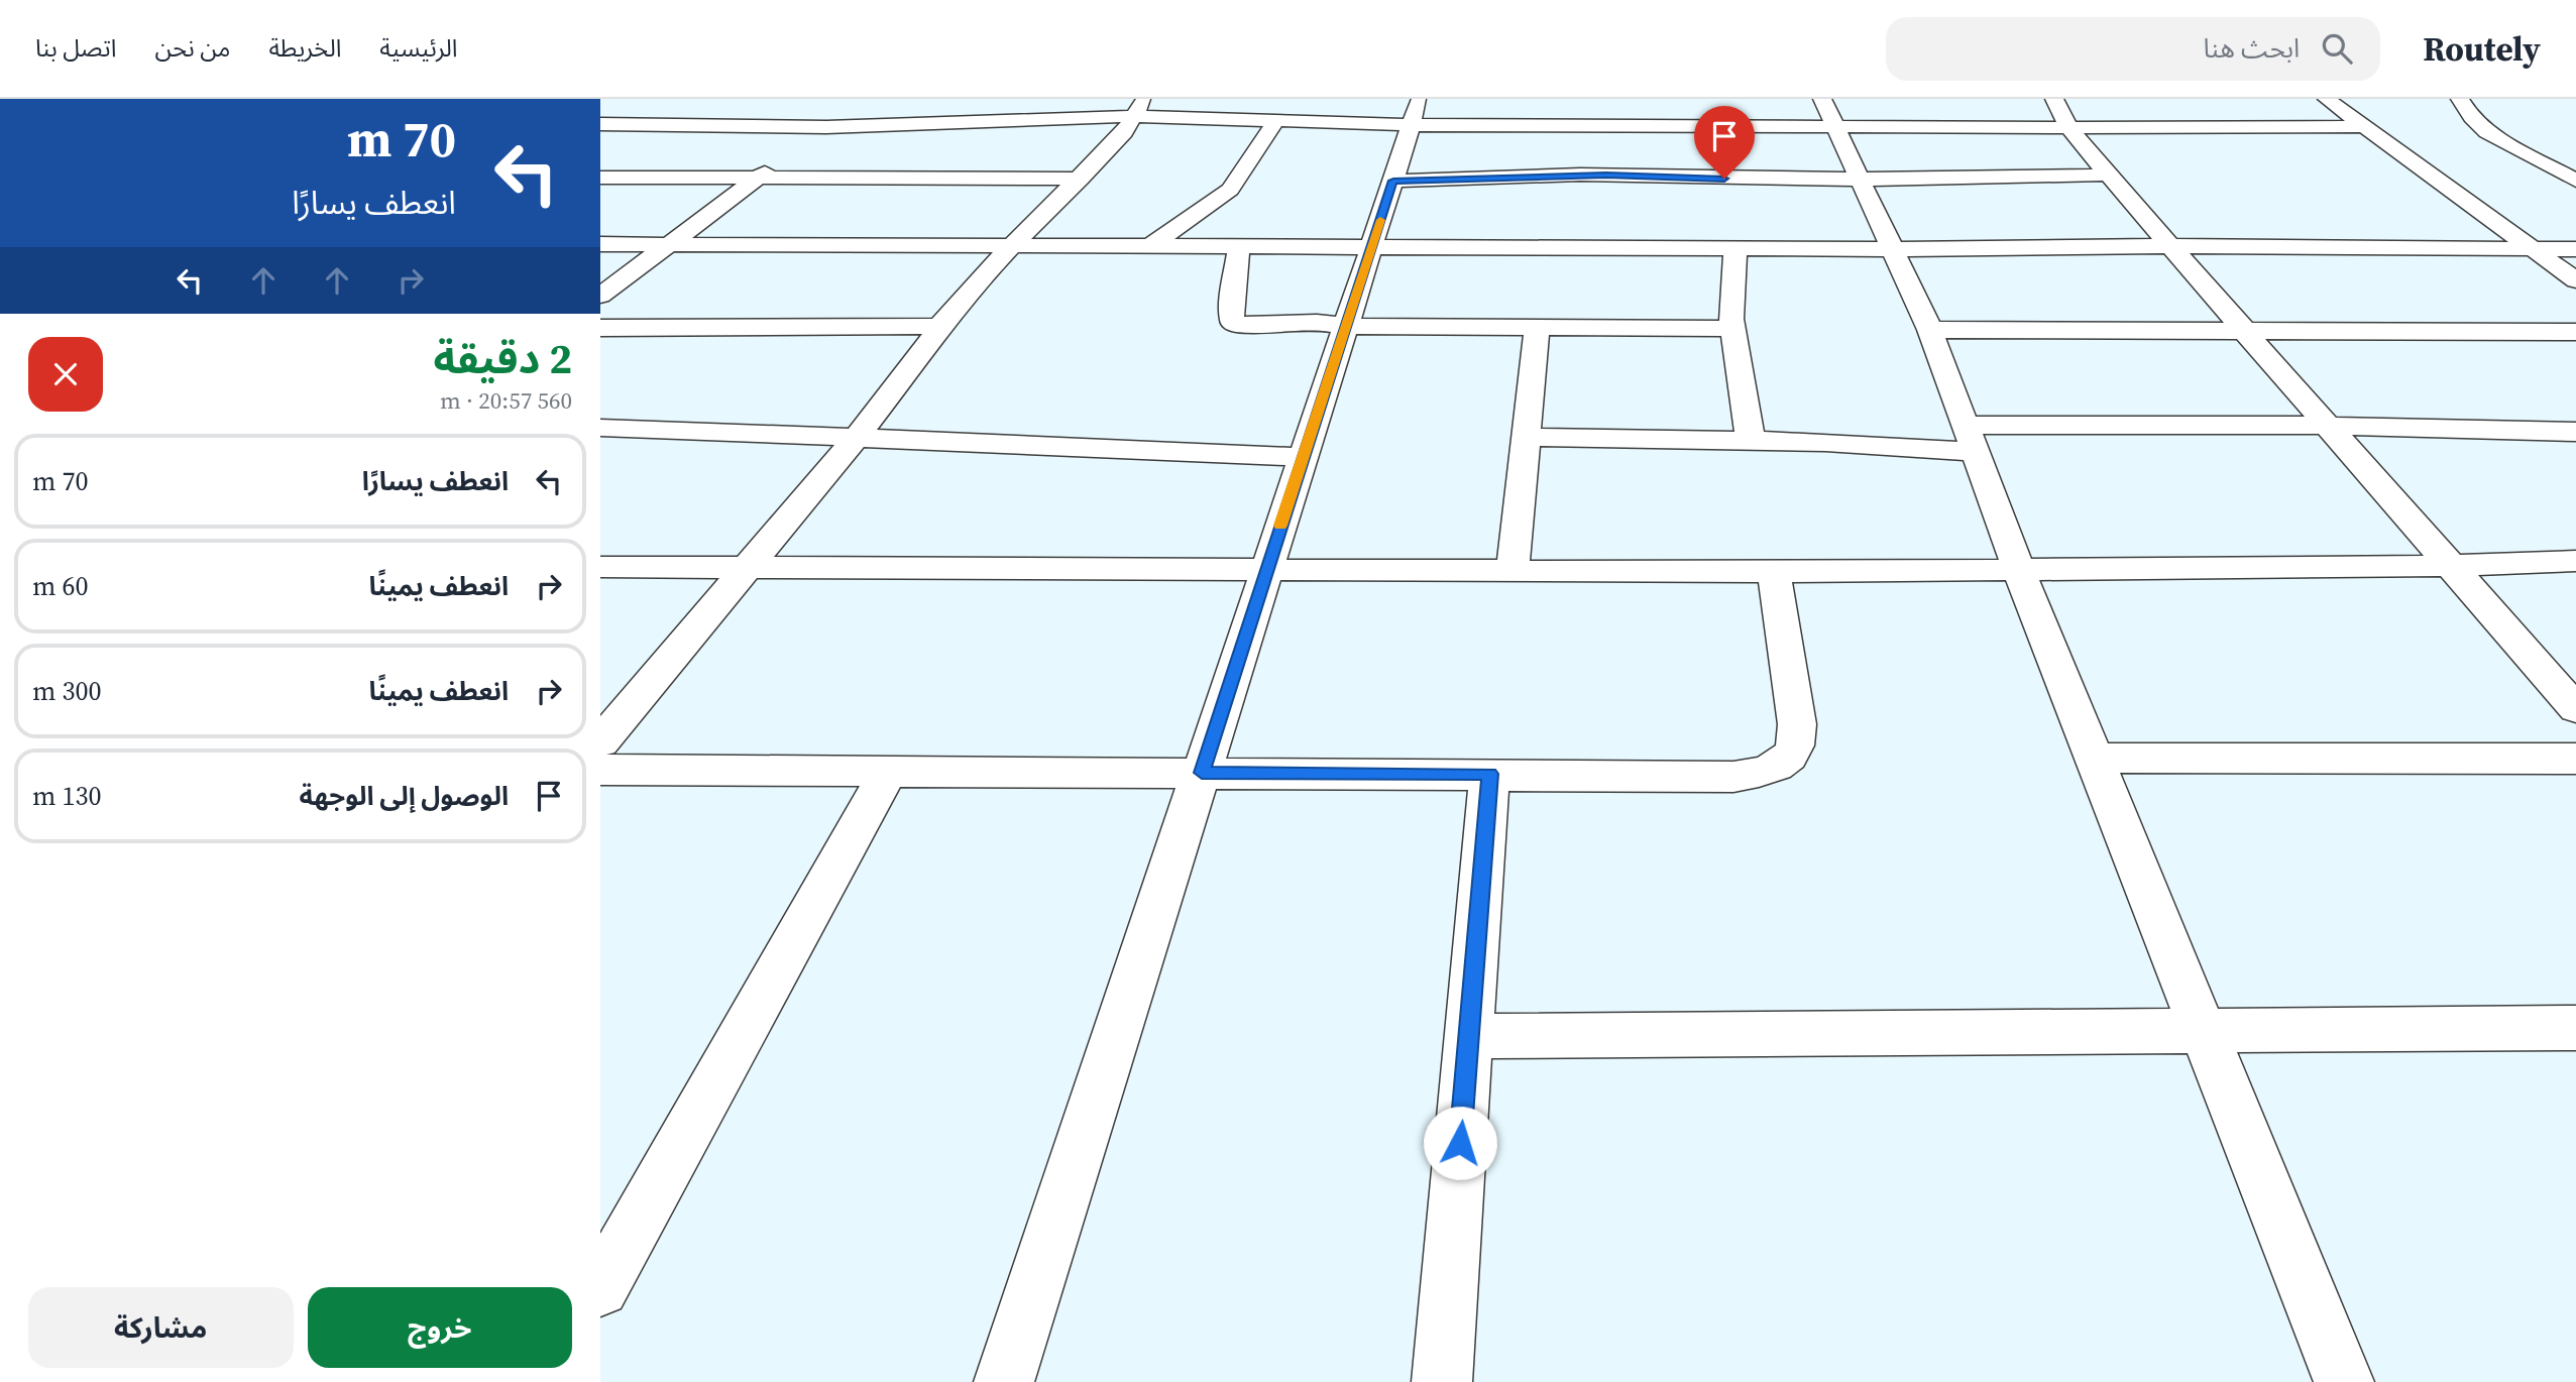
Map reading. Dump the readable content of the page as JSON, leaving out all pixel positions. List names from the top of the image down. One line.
{"page":{"header":"Routely","search":"ابحث هنا","nav":["الرئيسية","الخريطة","من نحن","اتصل بنا"],"turn":["70 m","انعطف يسارًا"],"heading":["2 دقيقة","560 m · 20:57"],"list":[{"name":"انعطف يسارًا","value":"70 m"},{"name":"انعطف يمينًا","value":"60 m"},{"name":"انعطف يمينًا","value":"300 m"},{"name":"الوصول إلى الوجهة","value":"130 m"}],"buttons":["خروج","مشاركة"]}}
